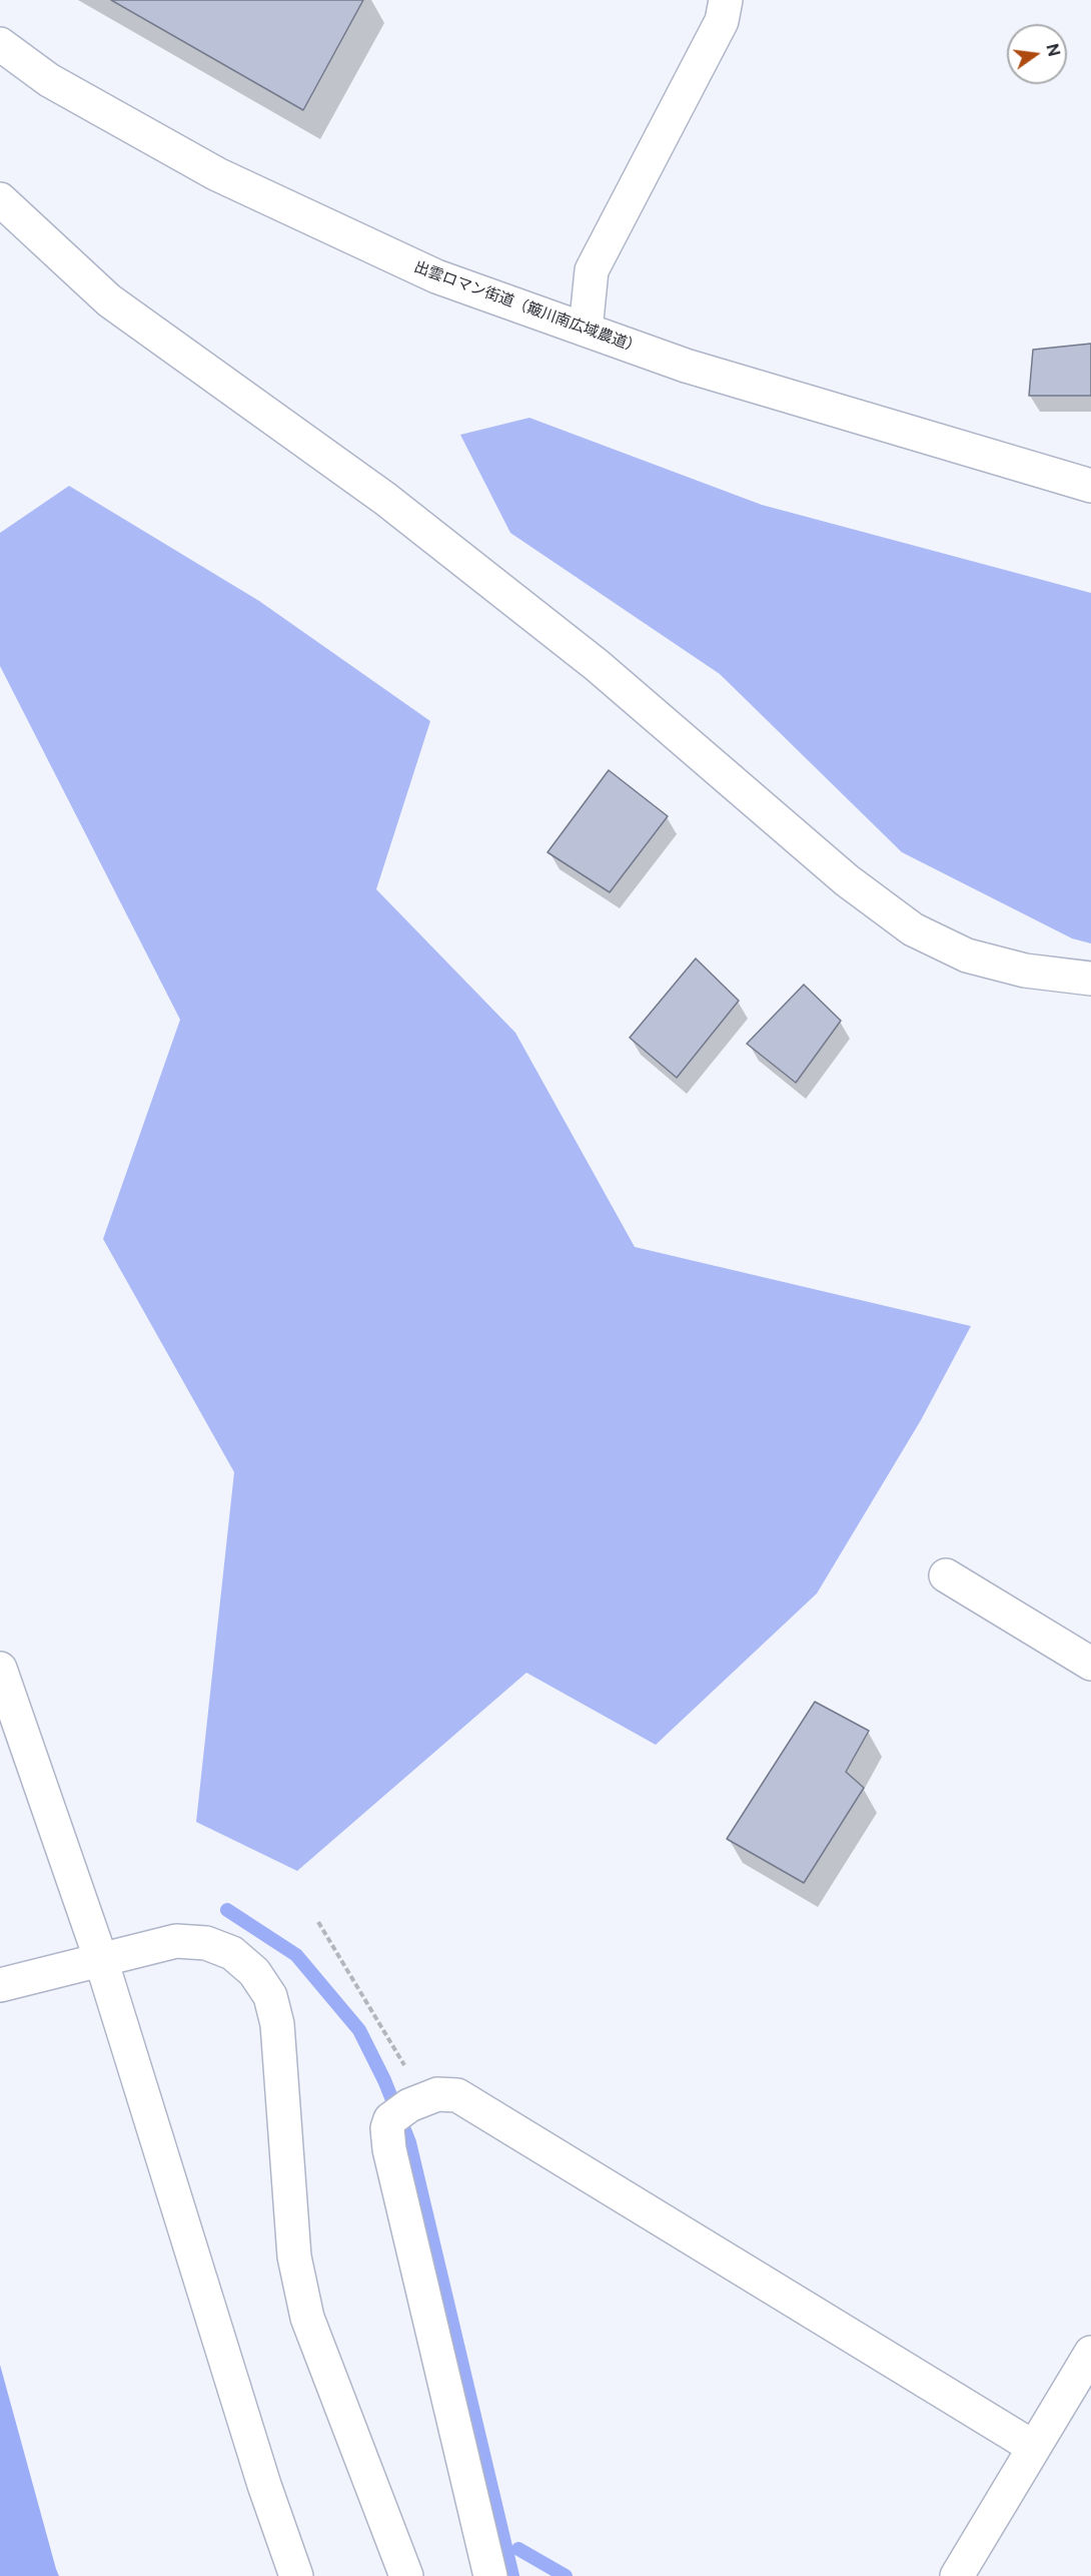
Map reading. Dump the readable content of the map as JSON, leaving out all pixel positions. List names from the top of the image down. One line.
{"streets":{"street":["出雲ロマン街道（簸川南広域農道）"]},"north":"right"}
